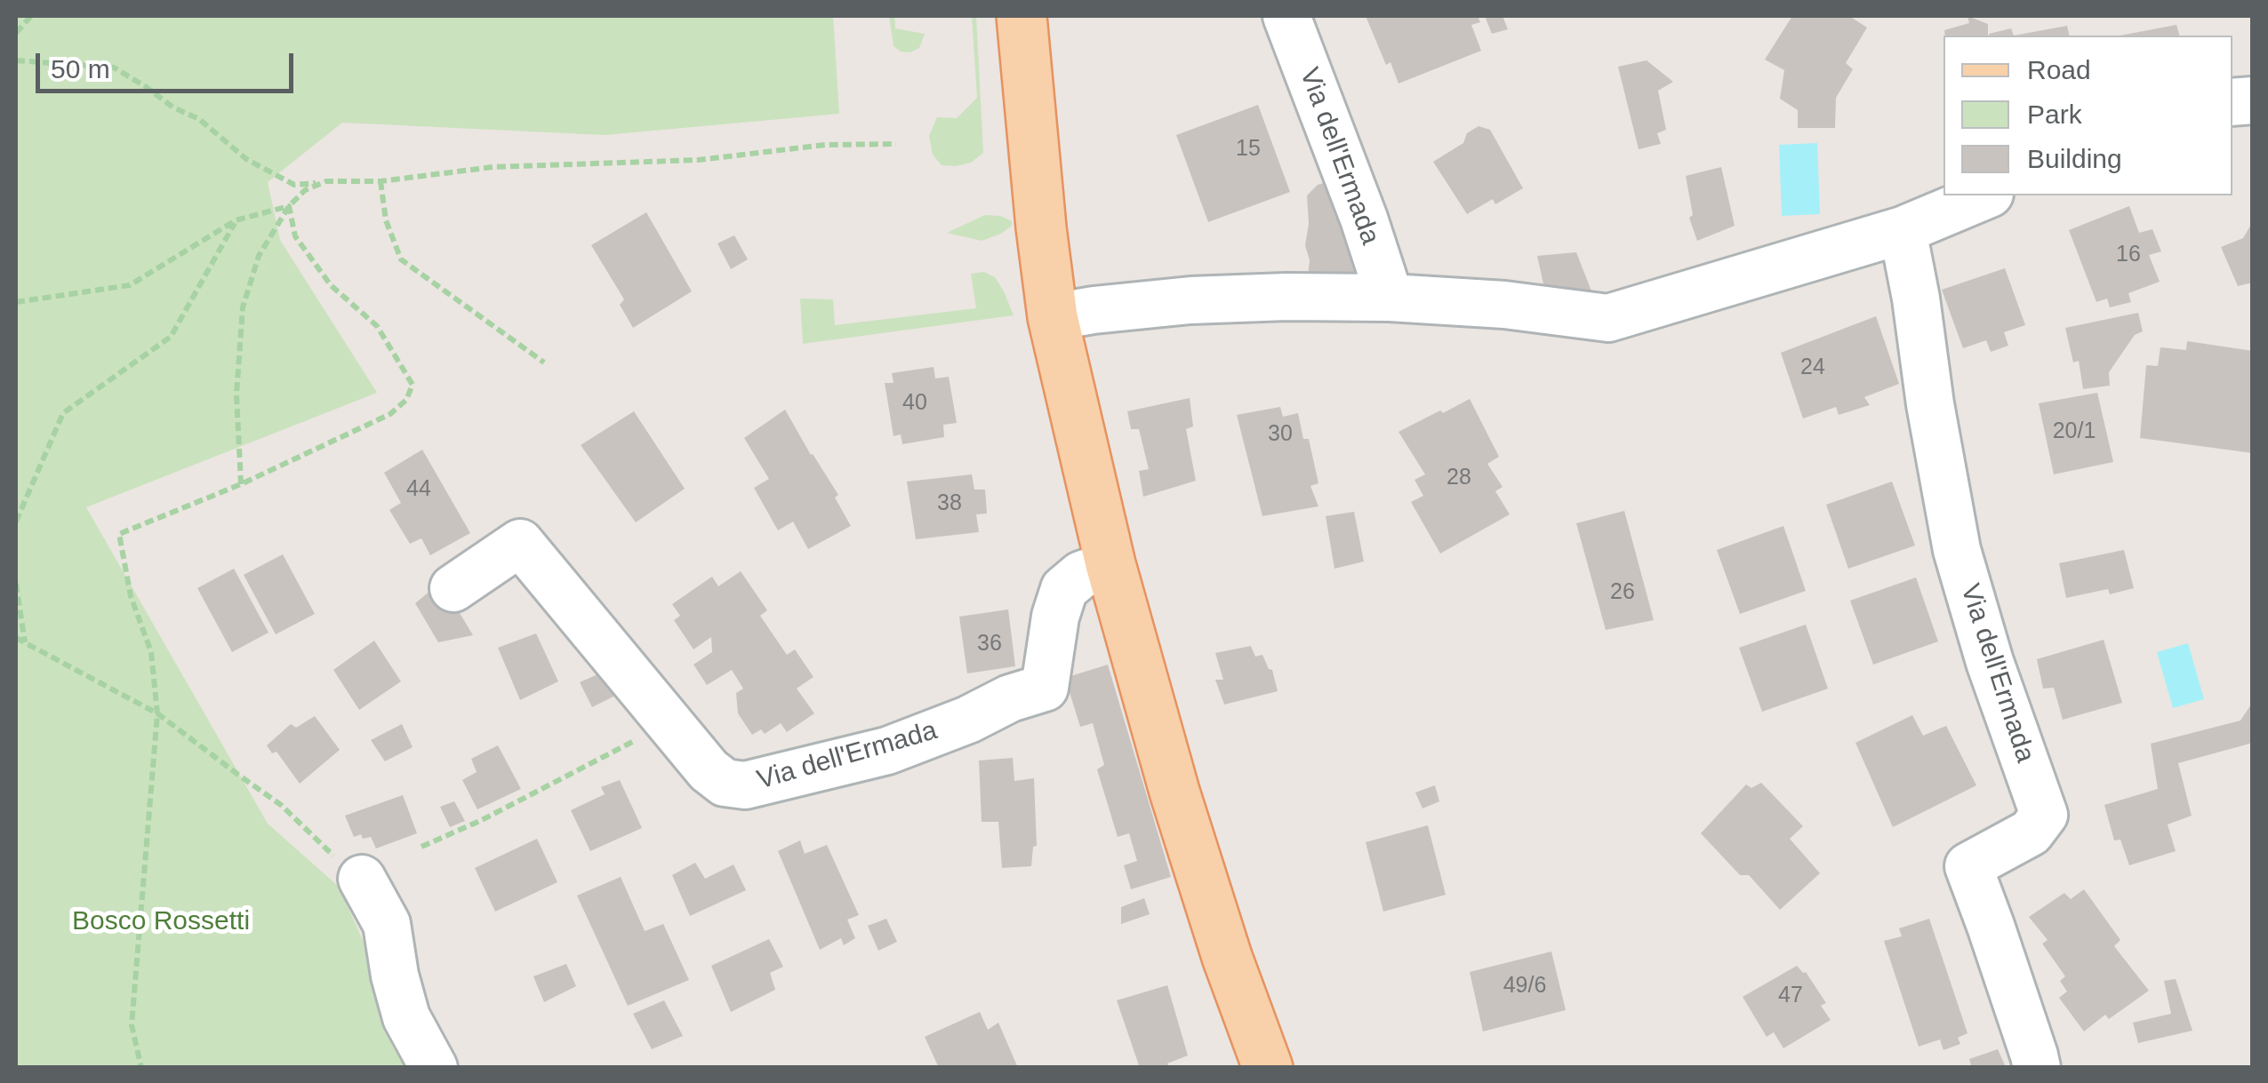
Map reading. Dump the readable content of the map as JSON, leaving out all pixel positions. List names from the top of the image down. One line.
{"streets":{"street":["Via dell'Ermada"]},"parks":["Bosco Rossetti"],"house_numbers":["15","16","24","40","20/1","30","28","44","38","26","36","49/6","47"],"legend":["Road","Park","Building"],"scale_bar":"50 m"}
